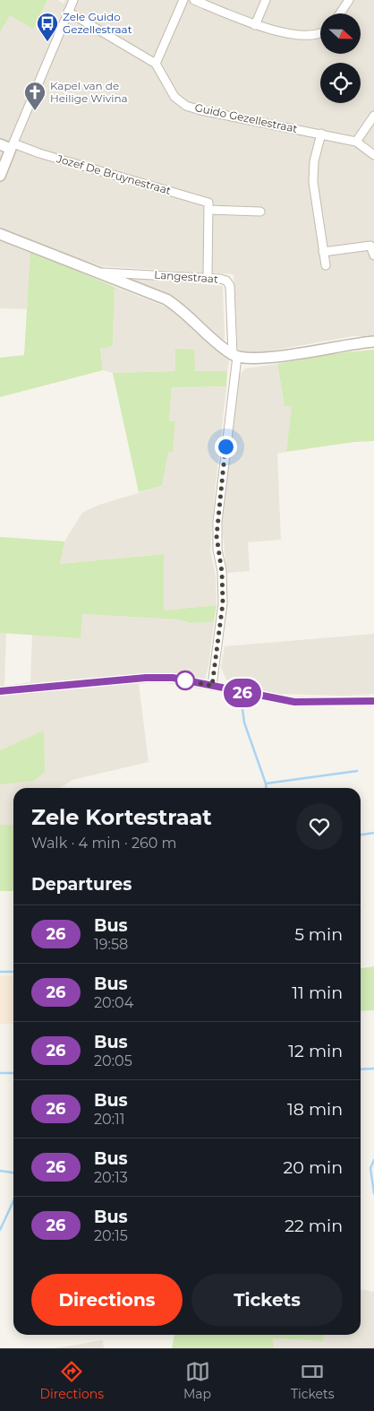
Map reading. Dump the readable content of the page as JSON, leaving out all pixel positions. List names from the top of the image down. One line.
{"streets":{"street":["Guido Gezellestraat","Jozef De Bruynestraat","Langestraat"]},"places":{"bus stop":["Zele Guido Gezellestraat"],"church":["Kapel van de Heilige Wivina"]},"lines":["bus line 26"],"north":"right","page":{"on_map":"26","heading":[["Zele Kortestraat","Walk · 4 min · 260 m"],"Departures"],"list":[{"mark":"26","name":"Bus","note":"19:58","value":"5 min"},{"mark":"26","name":"Bus","note":"20:04","value":"11 min"},{"mark":"26","name":"Bus","note":"20:05","value":"12 min"},{"mark":"26","name":"Bus","note":"20:11","value":"18 min"},{"mark":"26","name":"Bus","note":"20:13","value":"20 min"},{"mark":"26","name":"Bus","note":"20:15","value":"22 min"}],"buttons":["Directions","Tickets"],"tabs":["Directions","Map","Tickets"]}}
